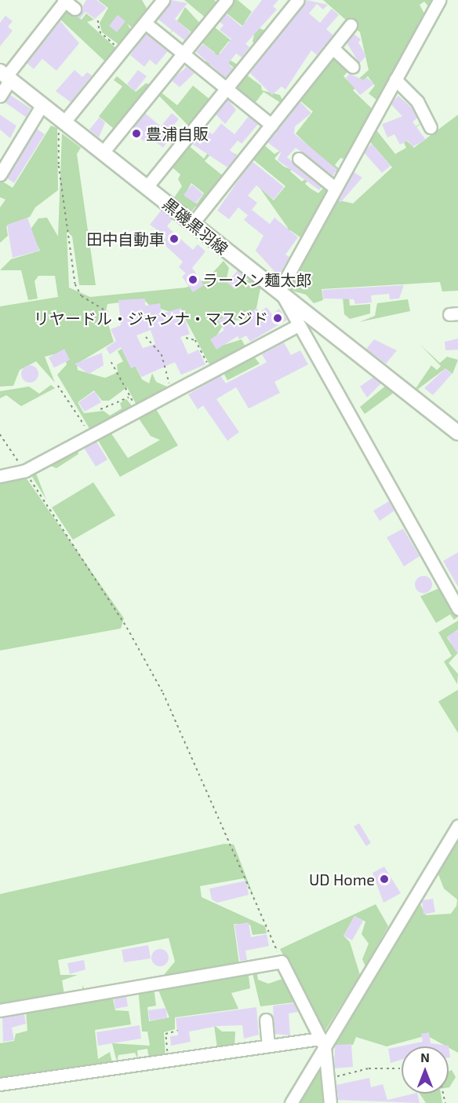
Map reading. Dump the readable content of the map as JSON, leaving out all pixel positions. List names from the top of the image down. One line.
{"streets":{"main road":["黒磯黒羽線"]},"places":["豊浦自販","田中自動車","ラーメン麺太郎","リヤードル・ジャンナ・マスジド","UD Home"],"north":"top"}
